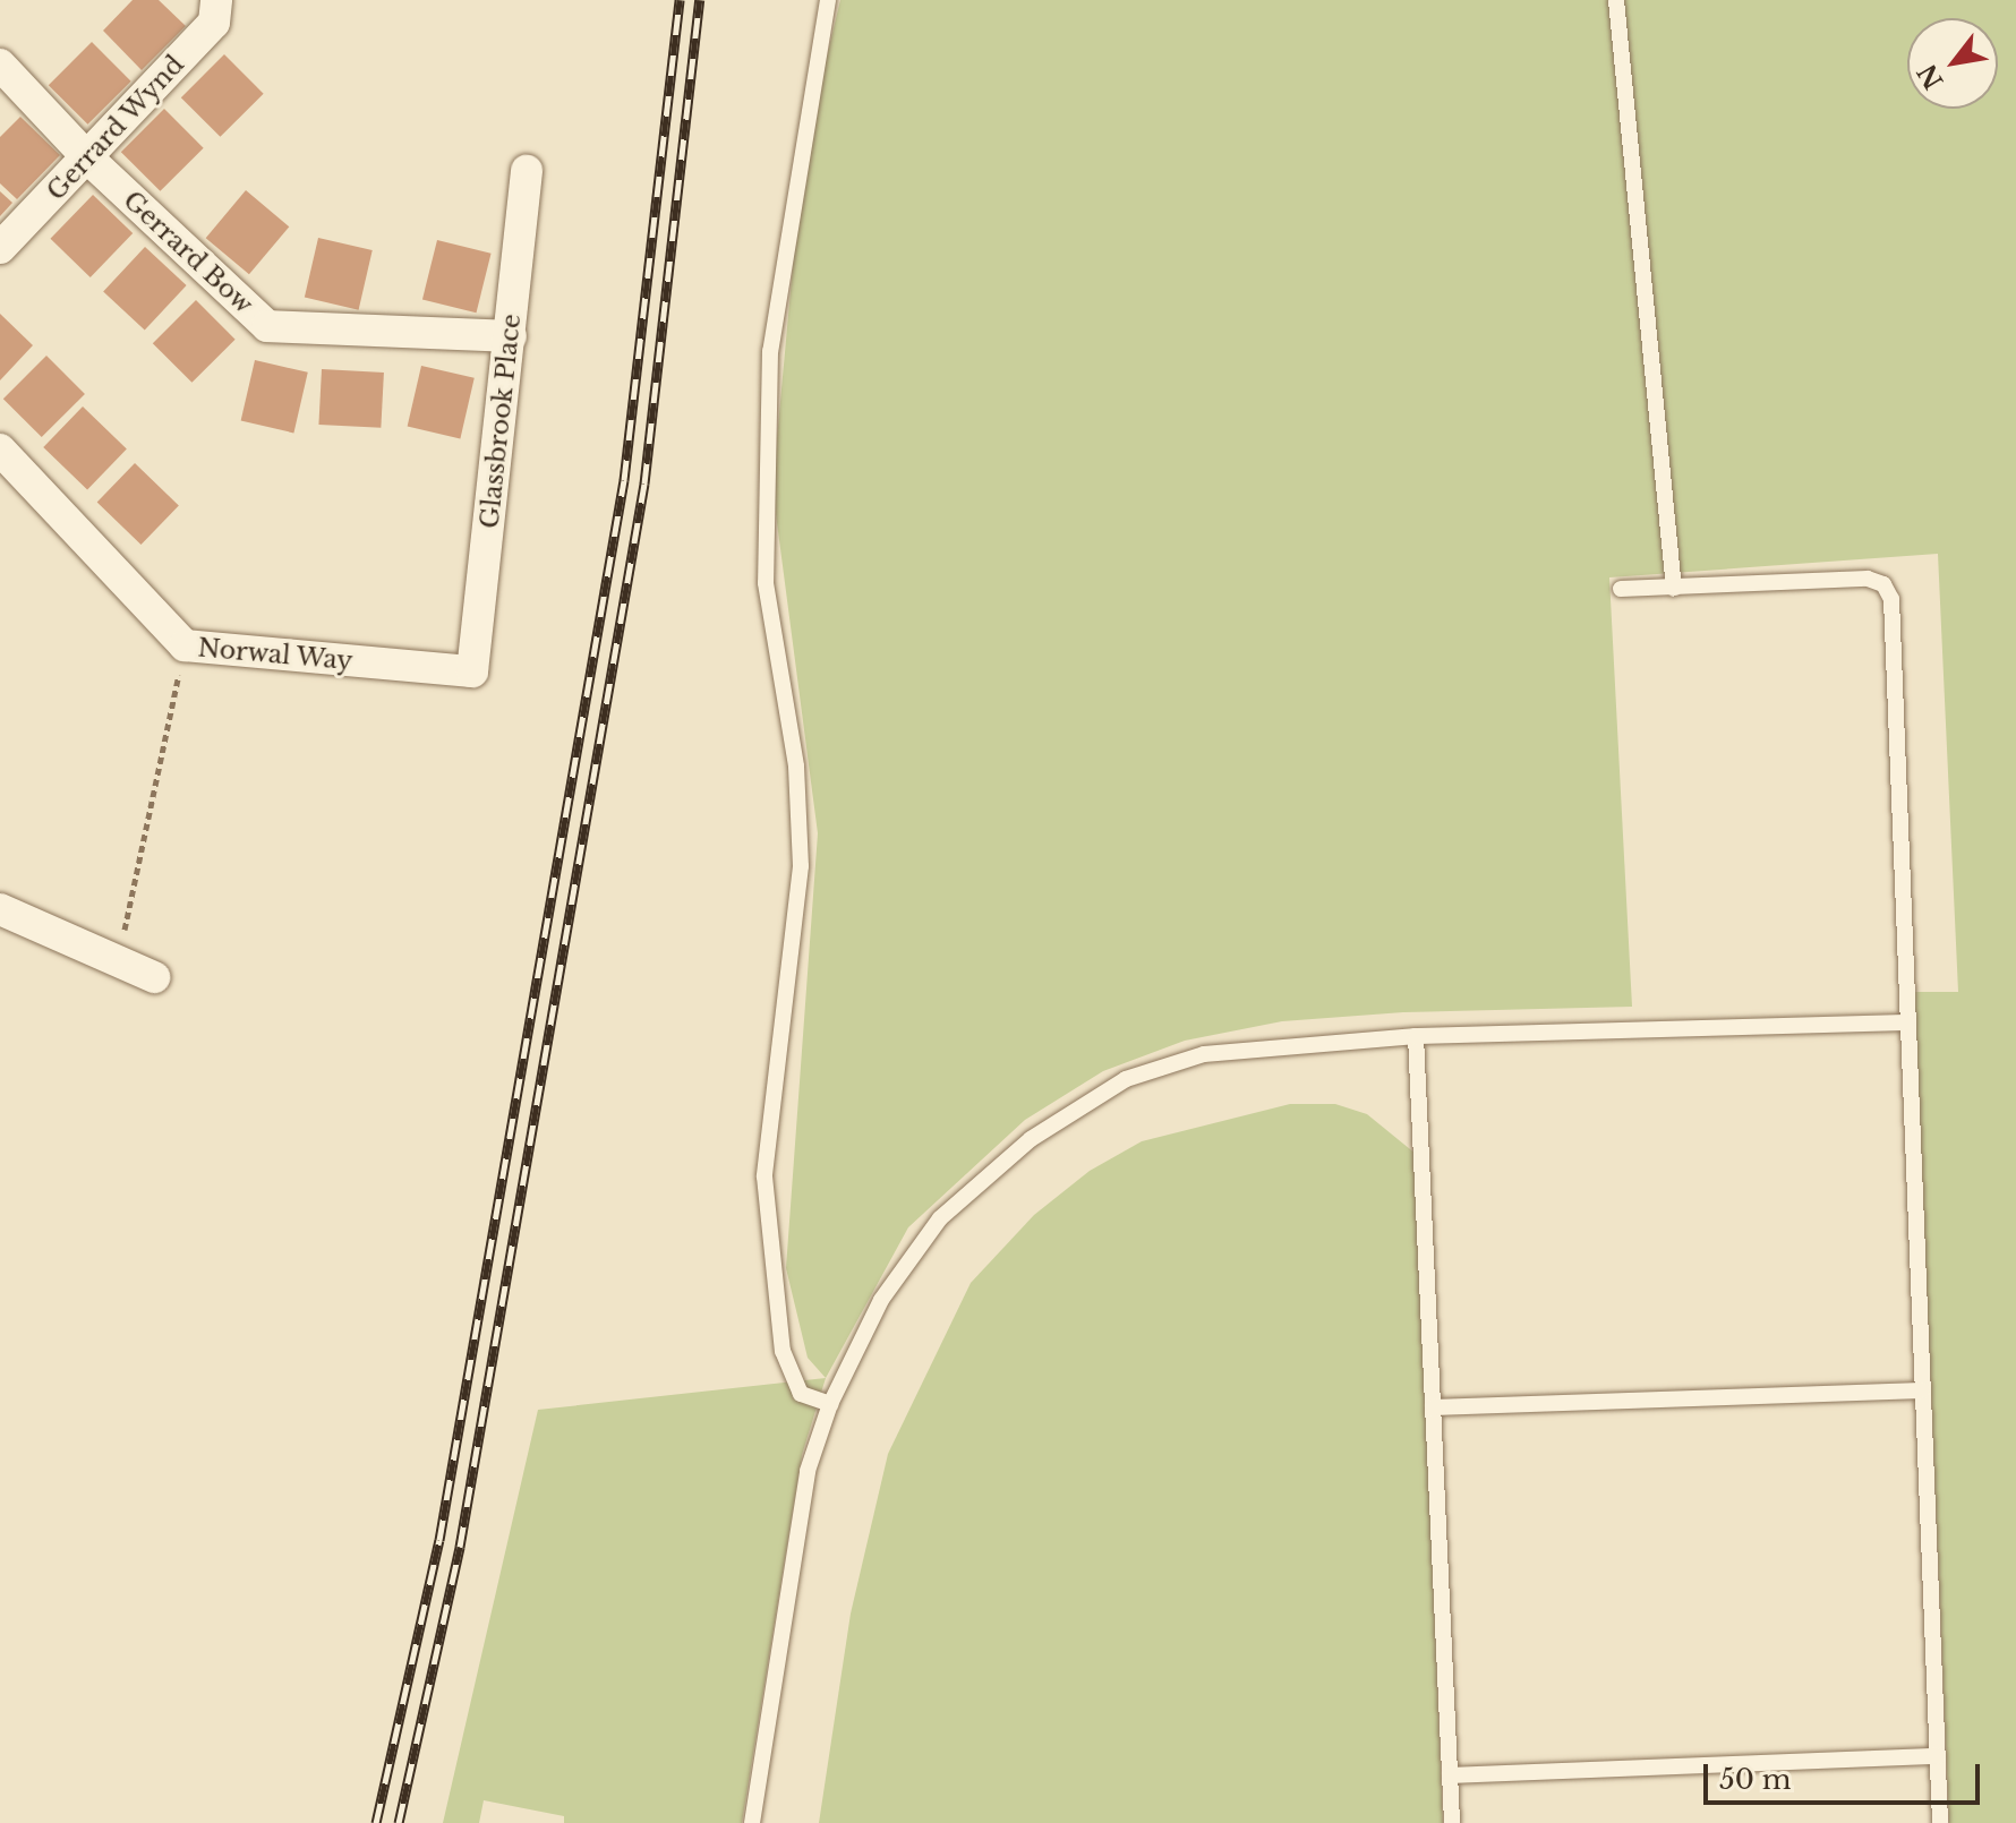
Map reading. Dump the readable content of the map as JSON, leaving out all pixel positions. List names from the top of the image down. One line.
{"streets":{"street":["Gerrard Wynd","Gerrard Bow","Glassbrook Place","Norwal Way"]},"crossings":[["Gerrard Wynd","Gerrard Bow"],["Gerrard Bow","Glassbrook Place"],["Glassbrook Place","Norwal Way"]],"scale_bar":"50 m","north":"bottom left"}
